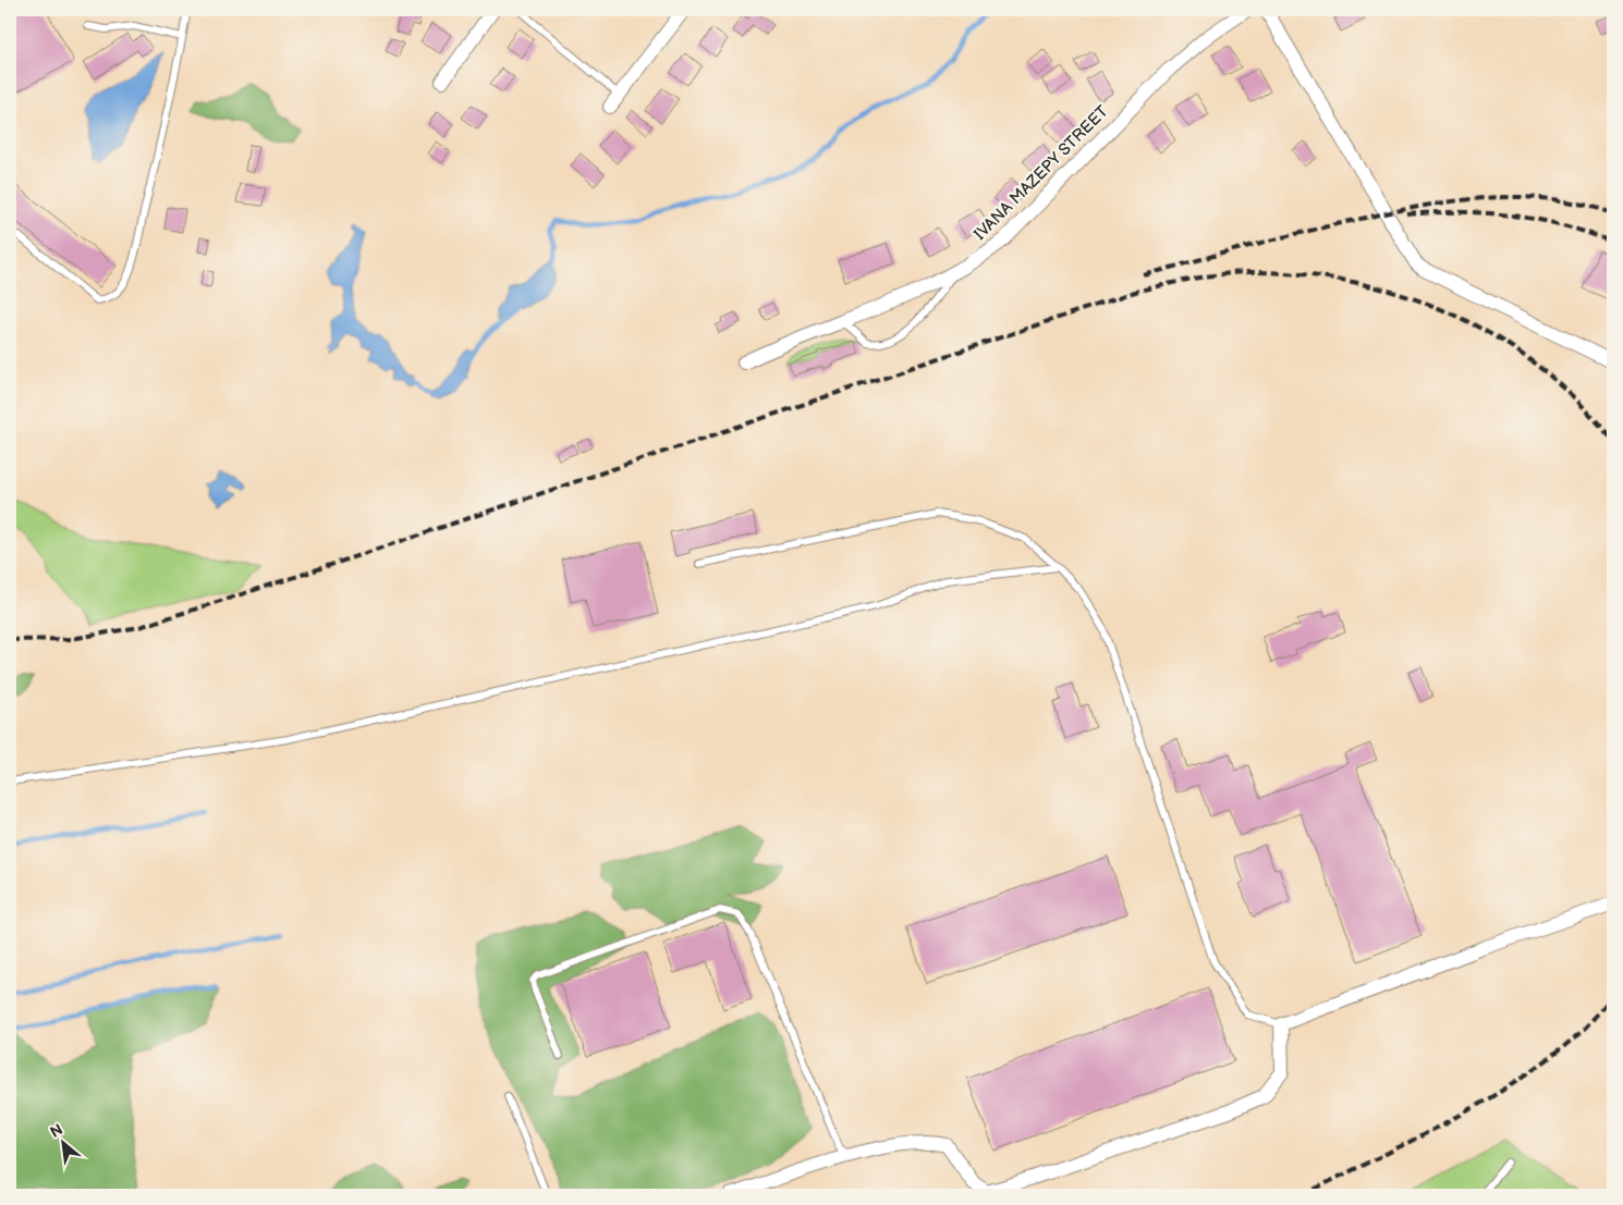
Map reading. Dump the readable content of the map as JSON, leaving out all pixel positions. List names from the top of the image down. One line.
{"streets":{"street":["IVANA MAZEPY STREET"]},"north":"top left"}
